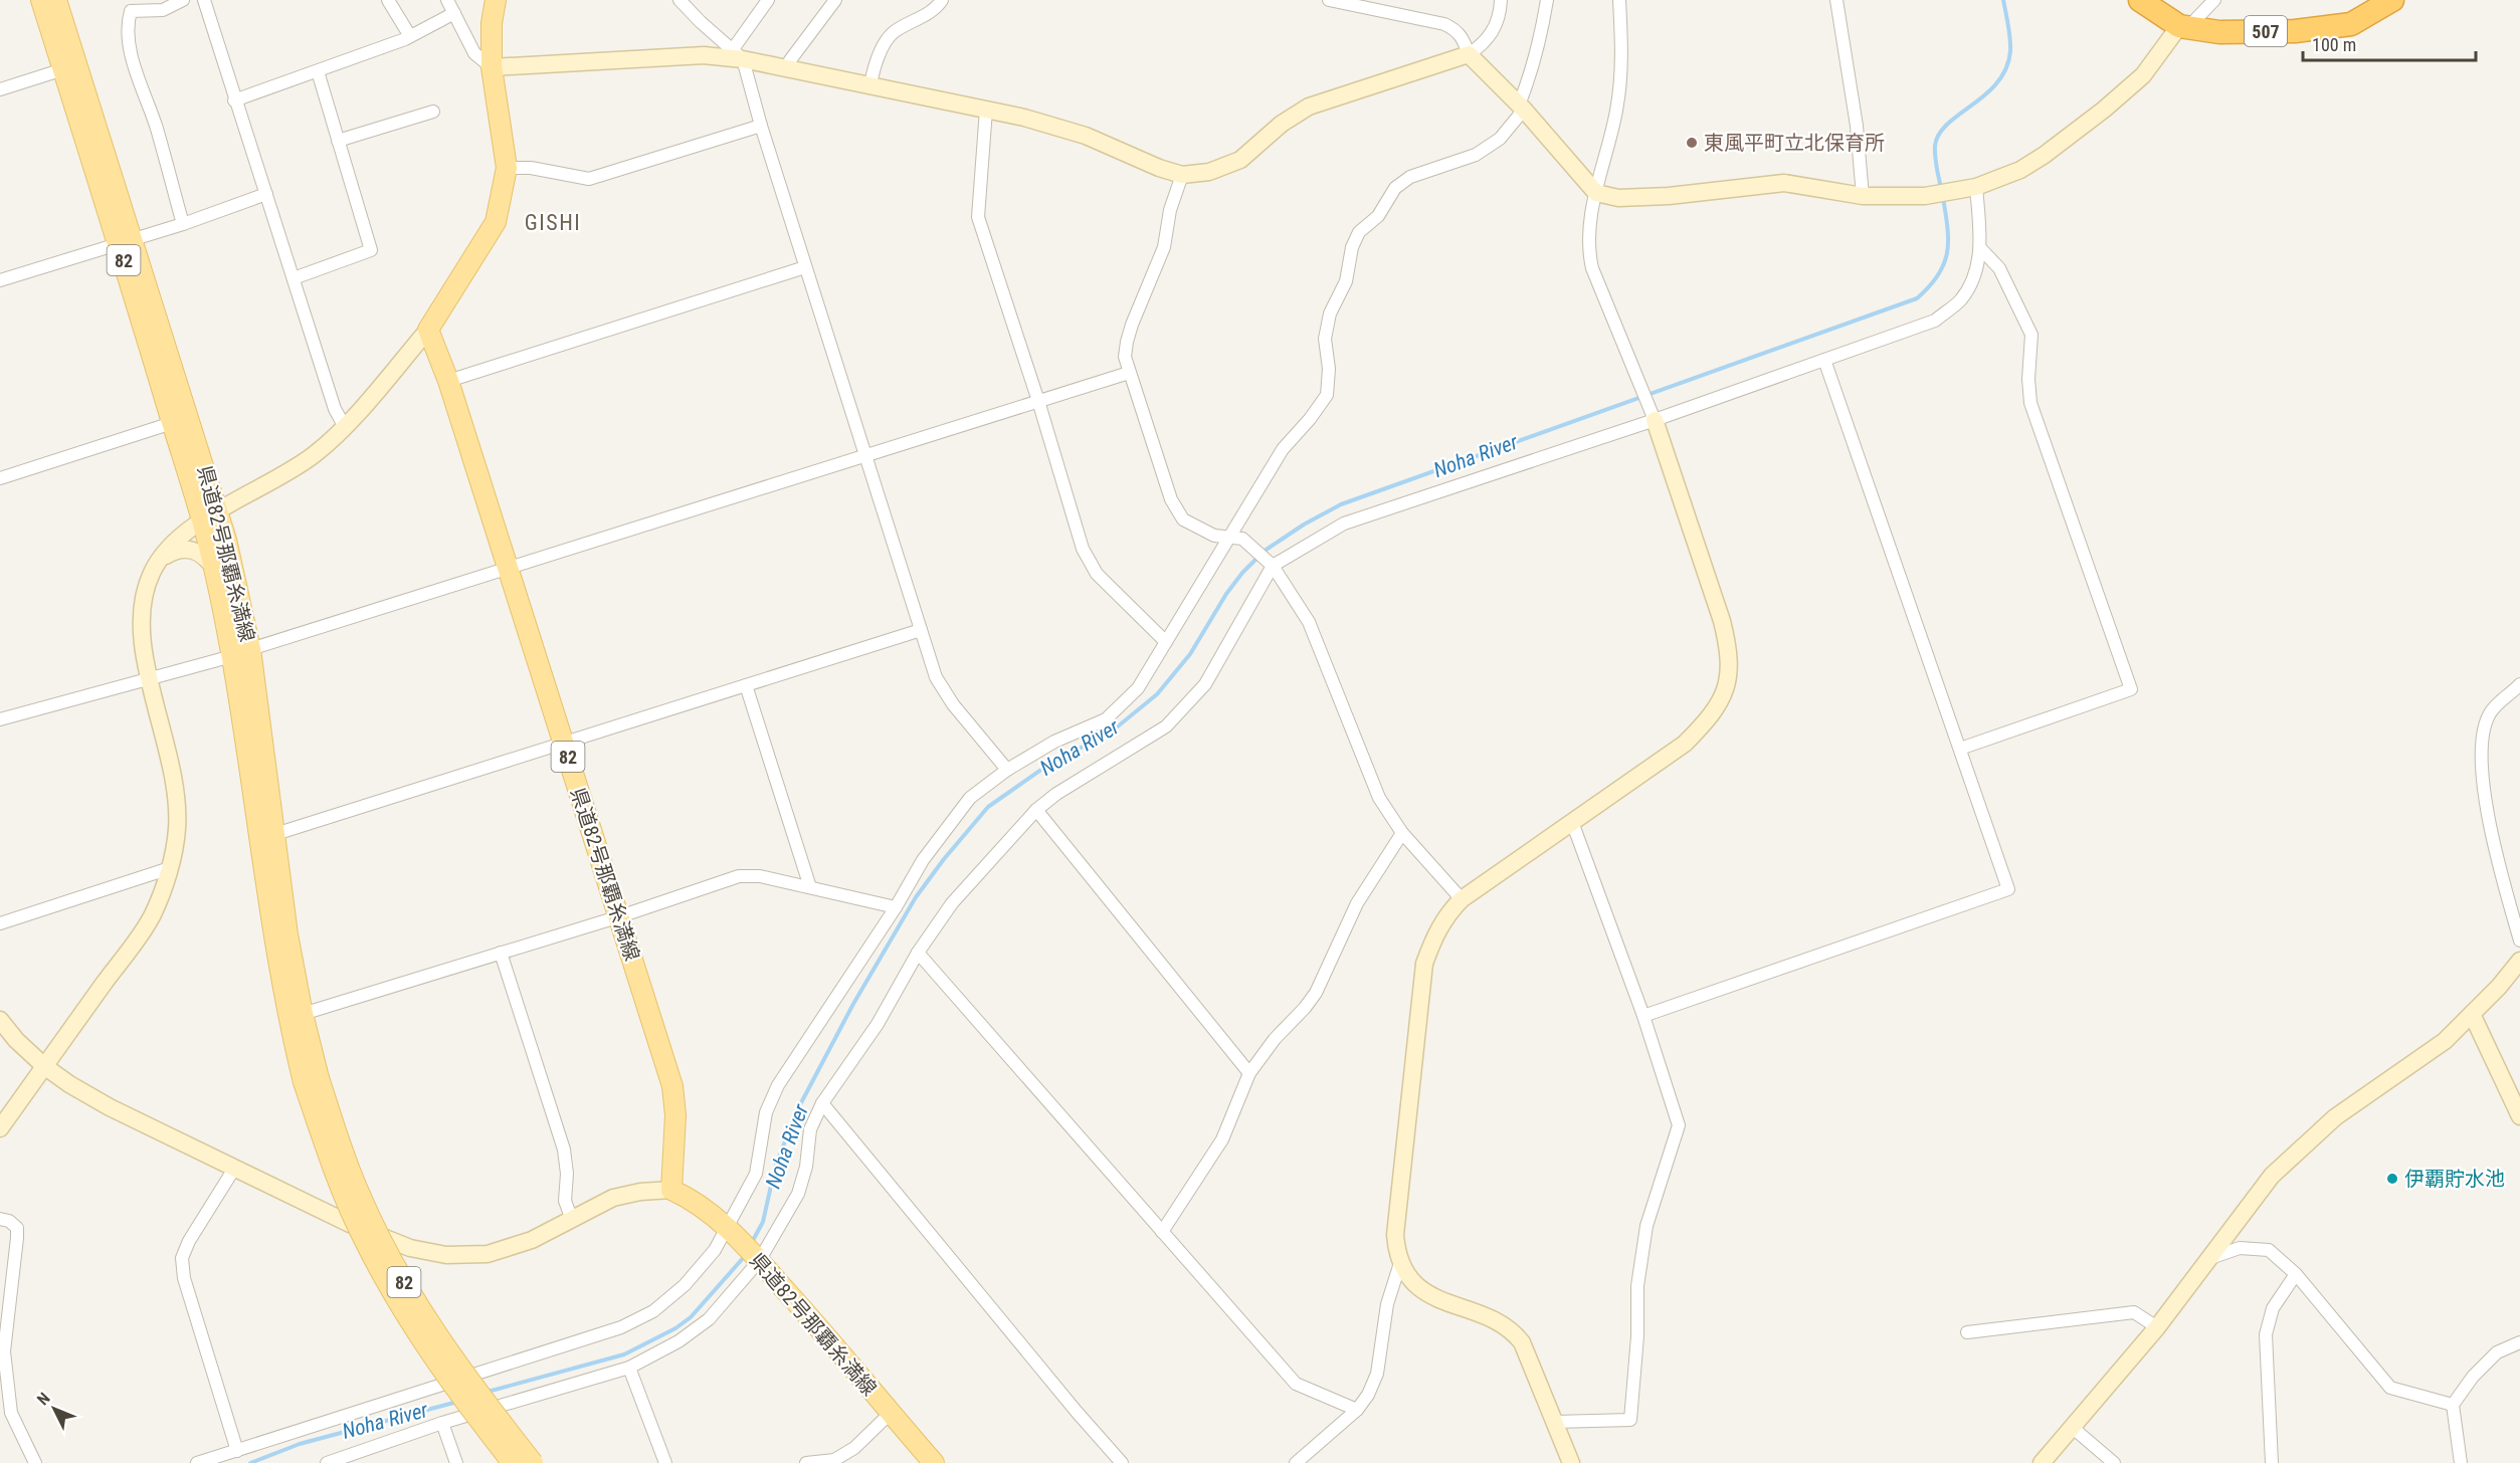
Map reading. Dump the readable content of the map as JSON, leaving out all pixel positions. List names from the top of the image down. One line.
{"streets":{"highway":["507"],"main road":["82","県道82号那覇糸満線"]},"districts":["GISHI"],"water":["Noha River"],"places":["東風平町立北保育所","伊覇貯水池"],"scale_bar":"100 m","north":"top left"}
